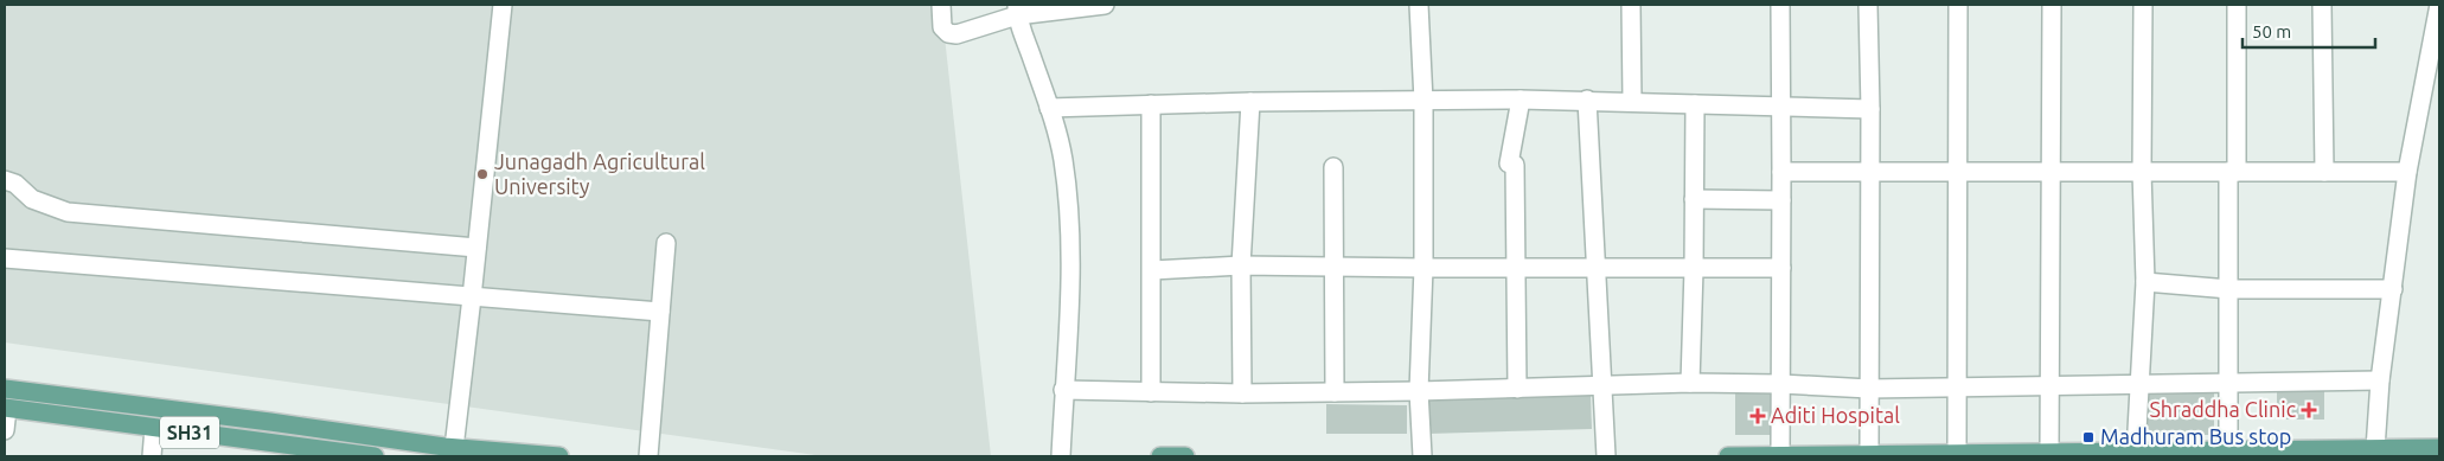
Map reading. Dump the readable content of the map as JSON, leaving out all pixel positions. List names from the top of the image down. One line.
{"streets":{"main road":["SH31"]},"places":{"other":["Junagadh Agricultural University"],"health":["Shraddha Clinic","Aditi Hospital"],"transit":["Madhuram Bus stop"]},"scale_bar":"50 m"}
